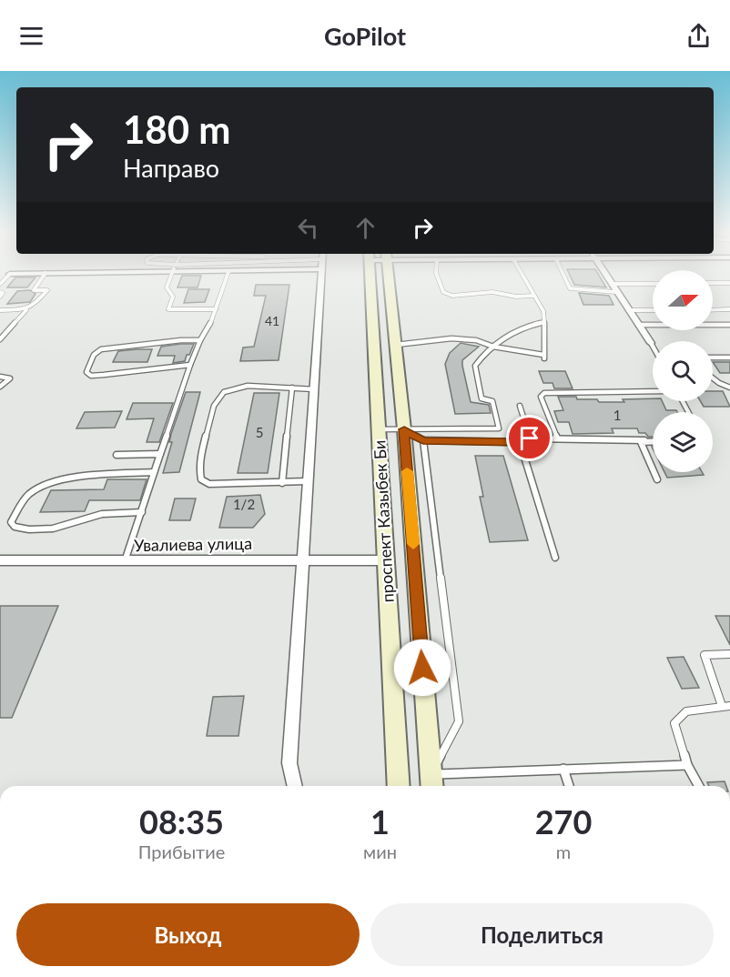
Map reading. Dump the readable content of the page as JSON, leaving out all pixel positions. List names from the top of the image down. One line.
{"streets":{"street":["проспект Казыбек Би","Увалиева улица"]},"crossings":[["проспект Казыбек Би","Увалиева улица"]],"house_numbers":["41","1","5","1/2"],"north":"right","page":{"header":"GoPilot","turn":["180 m","Направо"],"eta":["08:35","Прибытие","1","мин","270","m"],"buttons":["Выход","Поделиться"]}}
